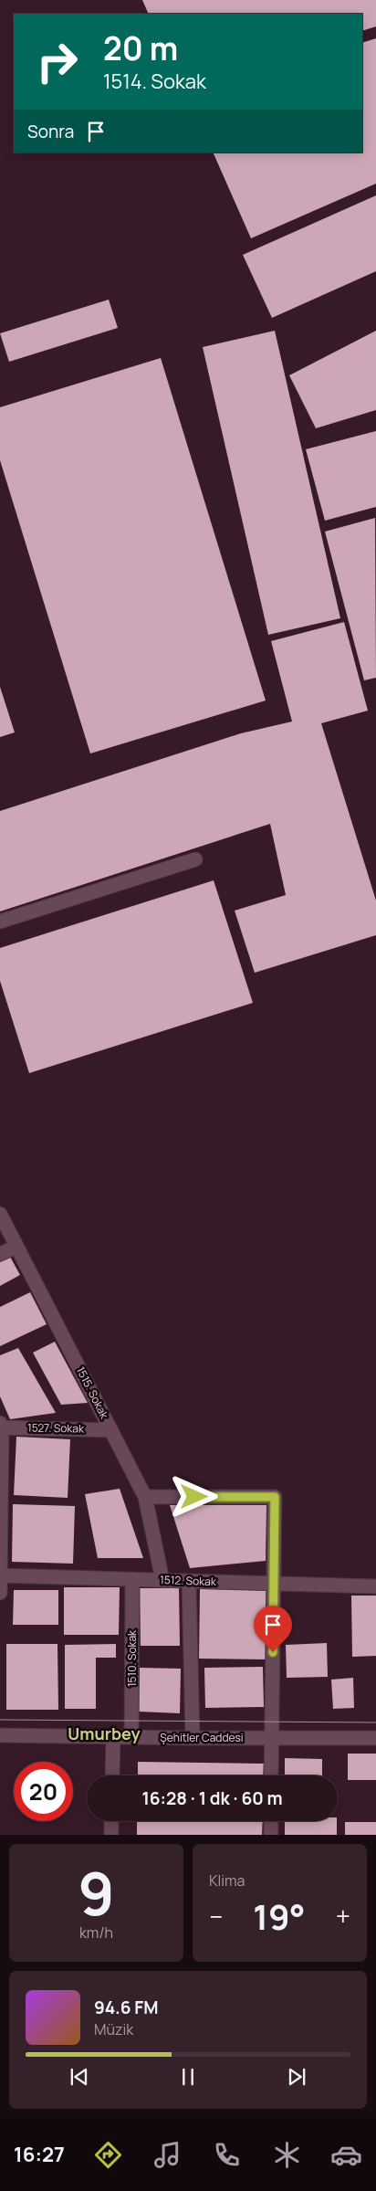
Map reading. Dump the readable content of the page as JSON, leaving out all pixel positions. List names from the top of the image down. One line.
{"streets":{"street":["1515. Sokak","1527. Sokak","1512. Sokak","1510. Sokak","Şehitler Caddesi"]},"crossings":[["1515. Sokak","1527. Sokak"],["1515. Sokak","1512. Sokak"],["1512. Sokak","1510. Sokak"],["1510. Sokak","Şehitler Caddesi"]],"districts":["Umurbey"],"page":{"turn":["20 m","1514. Sokak"],"then":"Sonra","limit":"20","trip":"16:28 · 1 dk · 60 m","tile":[["9","km/h"],"Klima"],"heat":["−","19°","+"],"song":["94.6 FM","Müzik"],"tabs":"16:27"}}
